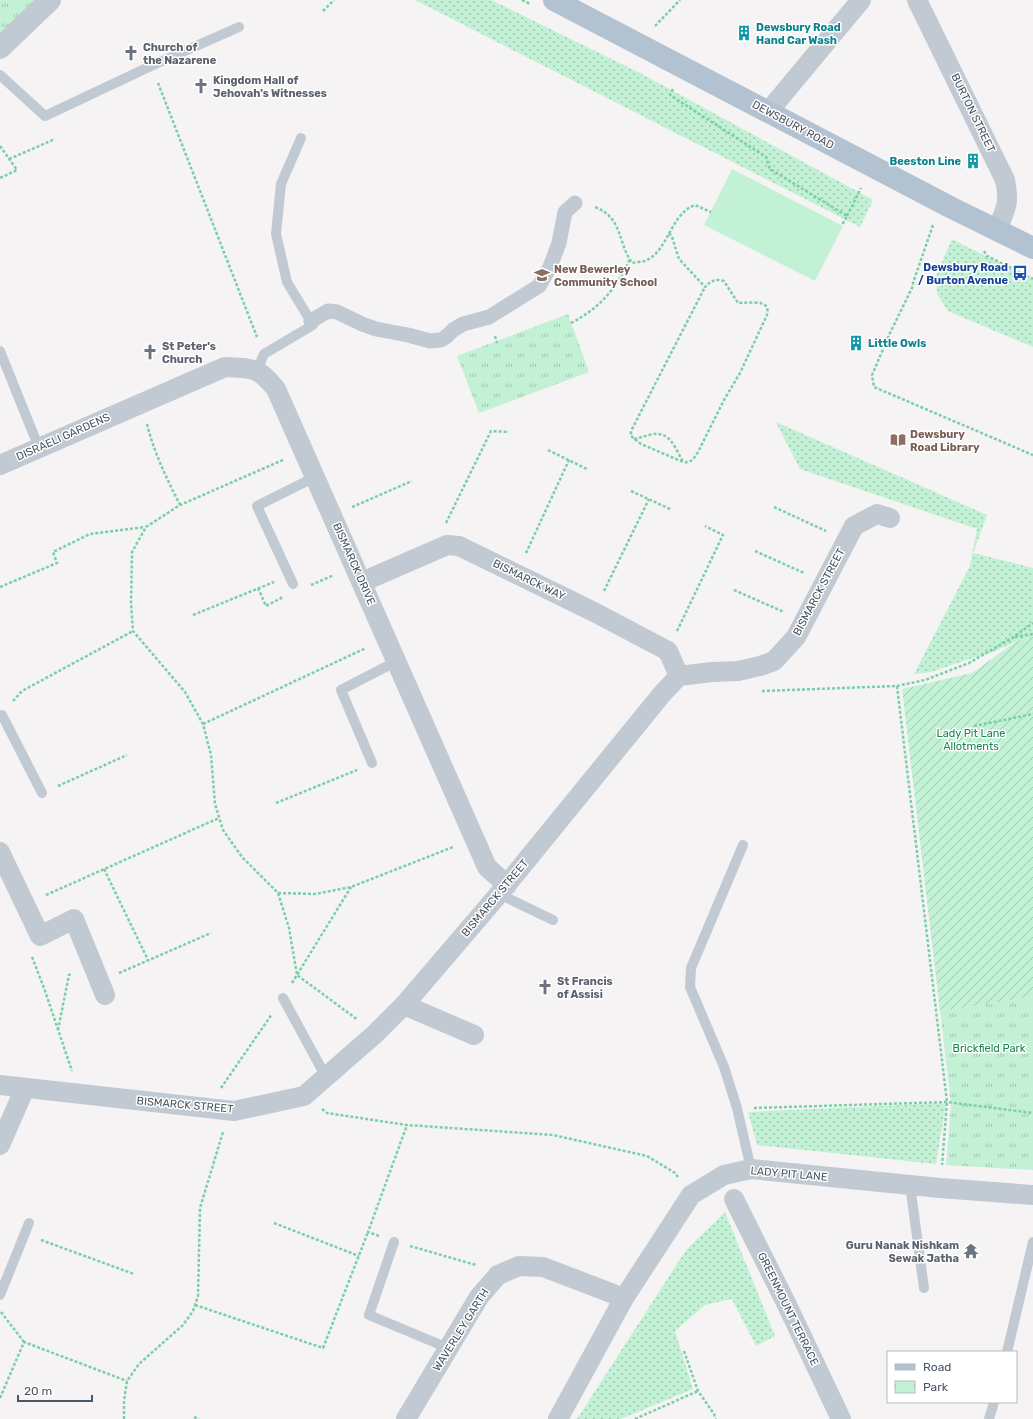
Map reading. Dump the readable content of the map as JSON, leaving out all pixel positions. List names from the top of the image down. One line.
{"streets":{"main road":["DEWSBURY ROAD"],"street":["BURTON STREET","DISRAELI GARDENS","BISMARCK DRIVE","BISMARCK WAY","BISMARCK STREET","LADY PIT LANE","GREENMOUNT TERRACE","WAVERLEY GARTH"]},"crossings":[["BURTON STREET","DEWSBURY ROAD"],["BISMARCK DRIVE","BISMARCK STREET"],["LADY PIT LANE","WAVERLEY GARTH"]],"parks":["Lady Pit Lane Allotments","Brickfield Park"],"places":{"building":["Dewsbury Road Hand Car Wash","Beeston Line","Little Owls"],"church":["Church of the Nazarene","Kingdom Hall of Jehovah's Witnesses","St Peter's Church","St Francis of Assisi"],"bus stop":["Dewsbury Road / Burton Avenue"],"school or university":["New Bewerley Community School"],"library":["Dewsbury Road Library"],"temple":["Guru Nanak Nishkam Sewak Jatha"]},"legend":["Road","Park"],"scale_bar":"20 m"}
